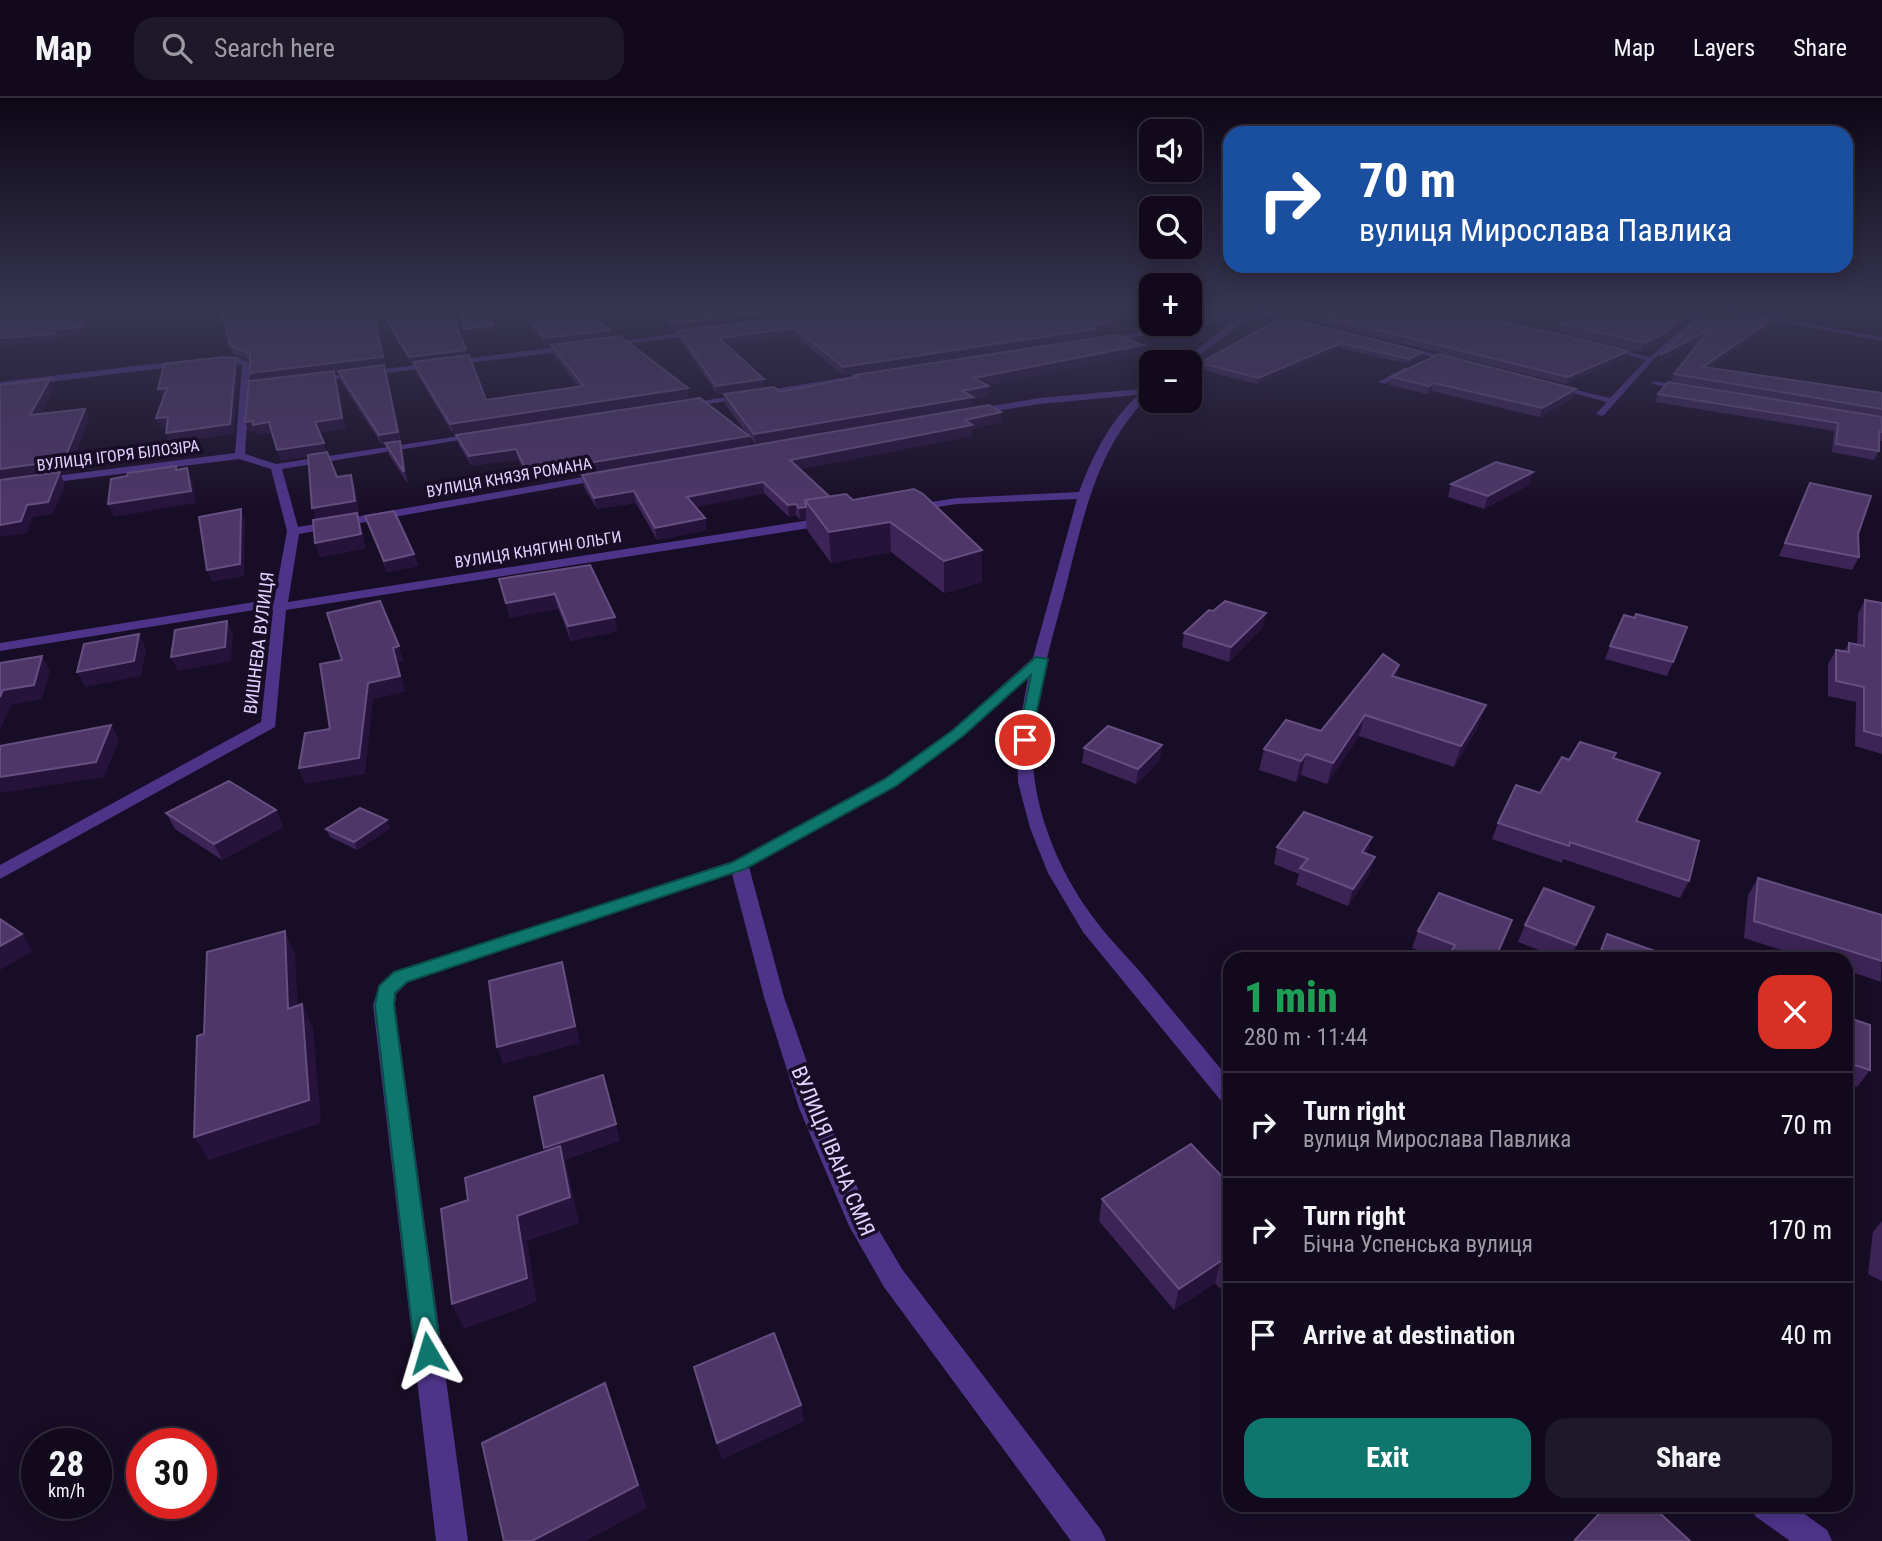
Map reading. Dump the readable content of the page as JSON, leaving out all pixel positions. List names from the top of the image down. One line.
{"streets":{"street":["ВУЛИЦЯ ІГОРЯ БІЛОЗІРА","ВУЛИЦЯ КНЯЗЯ РОМАНА","ВУЛИЦЯ КНЯГИНІ ОЛЬГИ","ВИШНЕВА ВУЛИЦЯ","ВУЛИЦЯ ІВАНА СМІЯ"]},"crossings":[["ВУЛИЦЯ КНЯЗЯ РОМАНА","ВИШНЕВА ВУЛИЦЯ"],["ВУЛИЦЯ КНЯГИНІ ОЛЬГИ","ВИШНЕВА ВУЛИЦЯ"]],"page":{"header":"Map","search":"Search here","nav":["Map","Layers","Share"],"map_buttons":["+","−"],"turn":["70 m","вулиця Мирослава Павлика"],"heading":["1 min","280 m · 11:44"],"list":[{"name":"Turn right","note":"вулиця Мирослава Павлика","value":"70 m"},{"name":"Turn right","note":"Бічна Успенська вулиця","value":"170 m"},{"name":"Arrive at destination","value":"40 m"}],"buttons":["Exit","Share"],"speed":"28 km/h","limit":"30"}}
